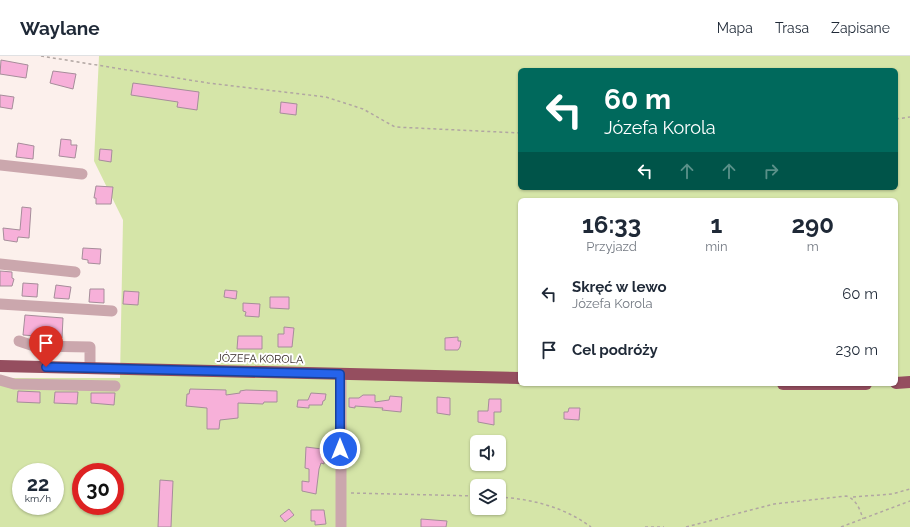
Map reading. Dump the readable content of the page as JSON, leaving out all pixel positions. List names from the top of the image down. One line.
{"streets":{"highway":["JÓZEFA KOROLA"]},"page":{"header":"Waylane","nav":["Mapa","Trasa","Zapisane"],"turn":["60 m","Józefa Korola"],"eta":["16:33","Przyjazd","1","min","290","m"],"list":[{"name":"Skręć w lewo","note":"Józefa Korola","value":"60 m"},{"name":"Cel podróży","value":"230 m"}],"speed":"22 km/h","limit":"30"}}
